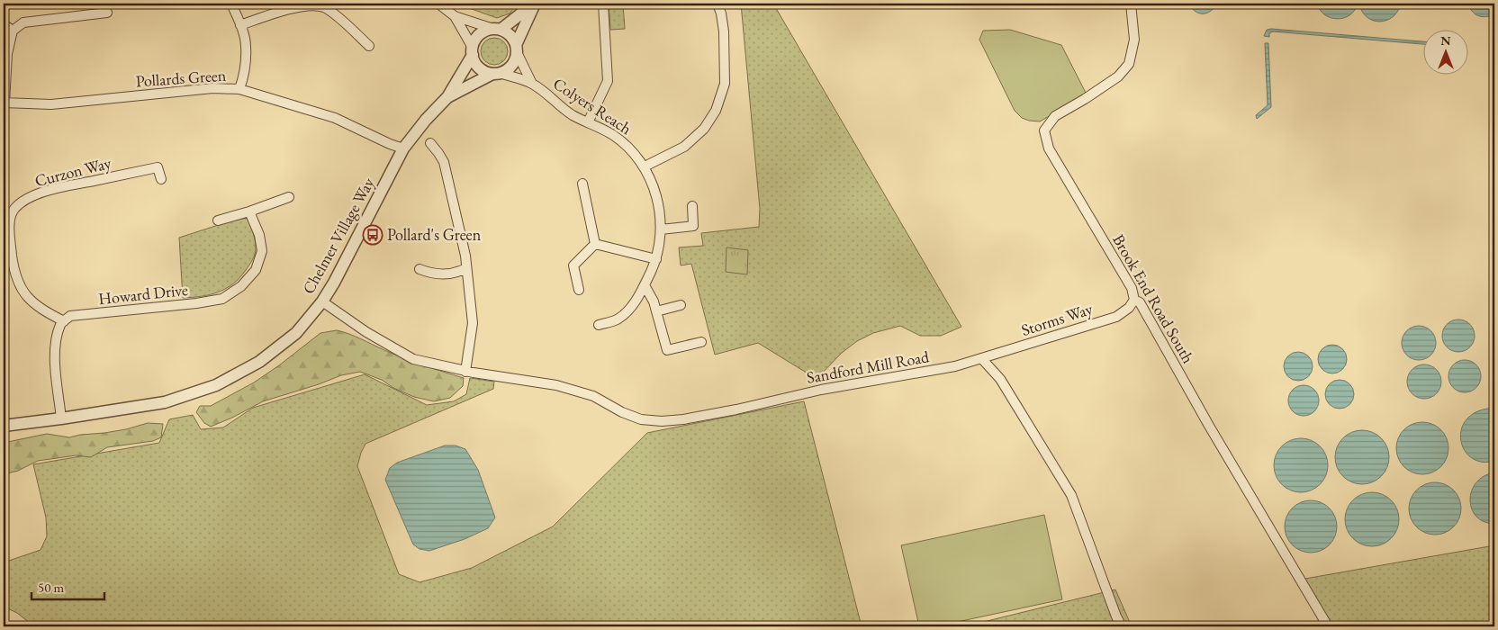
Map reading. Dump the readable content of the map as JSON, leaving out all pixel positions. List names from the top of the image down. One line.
{"streets":{"street":["Pollards Green","Colyers Reach","Curzon Way","Chelmer Village Way","Howard Drive","Brook End Road South","Storms Way","Sandford Mill Road"]},"crossings":[["Pollards Green","Chelmer Village Way"],["Colyers Reach","Chelmer Village Way"],["Curzon Way","Howard Drive"],["Chelmer Village Way","Sandford Mill Road"],["Brook End Road South","Storms Way"],["Storms Way","Sandford Mill Road"]],"places":{"bus stop":["Pollard's Green"]},"scale_bar":"50 m","north":"top"}
